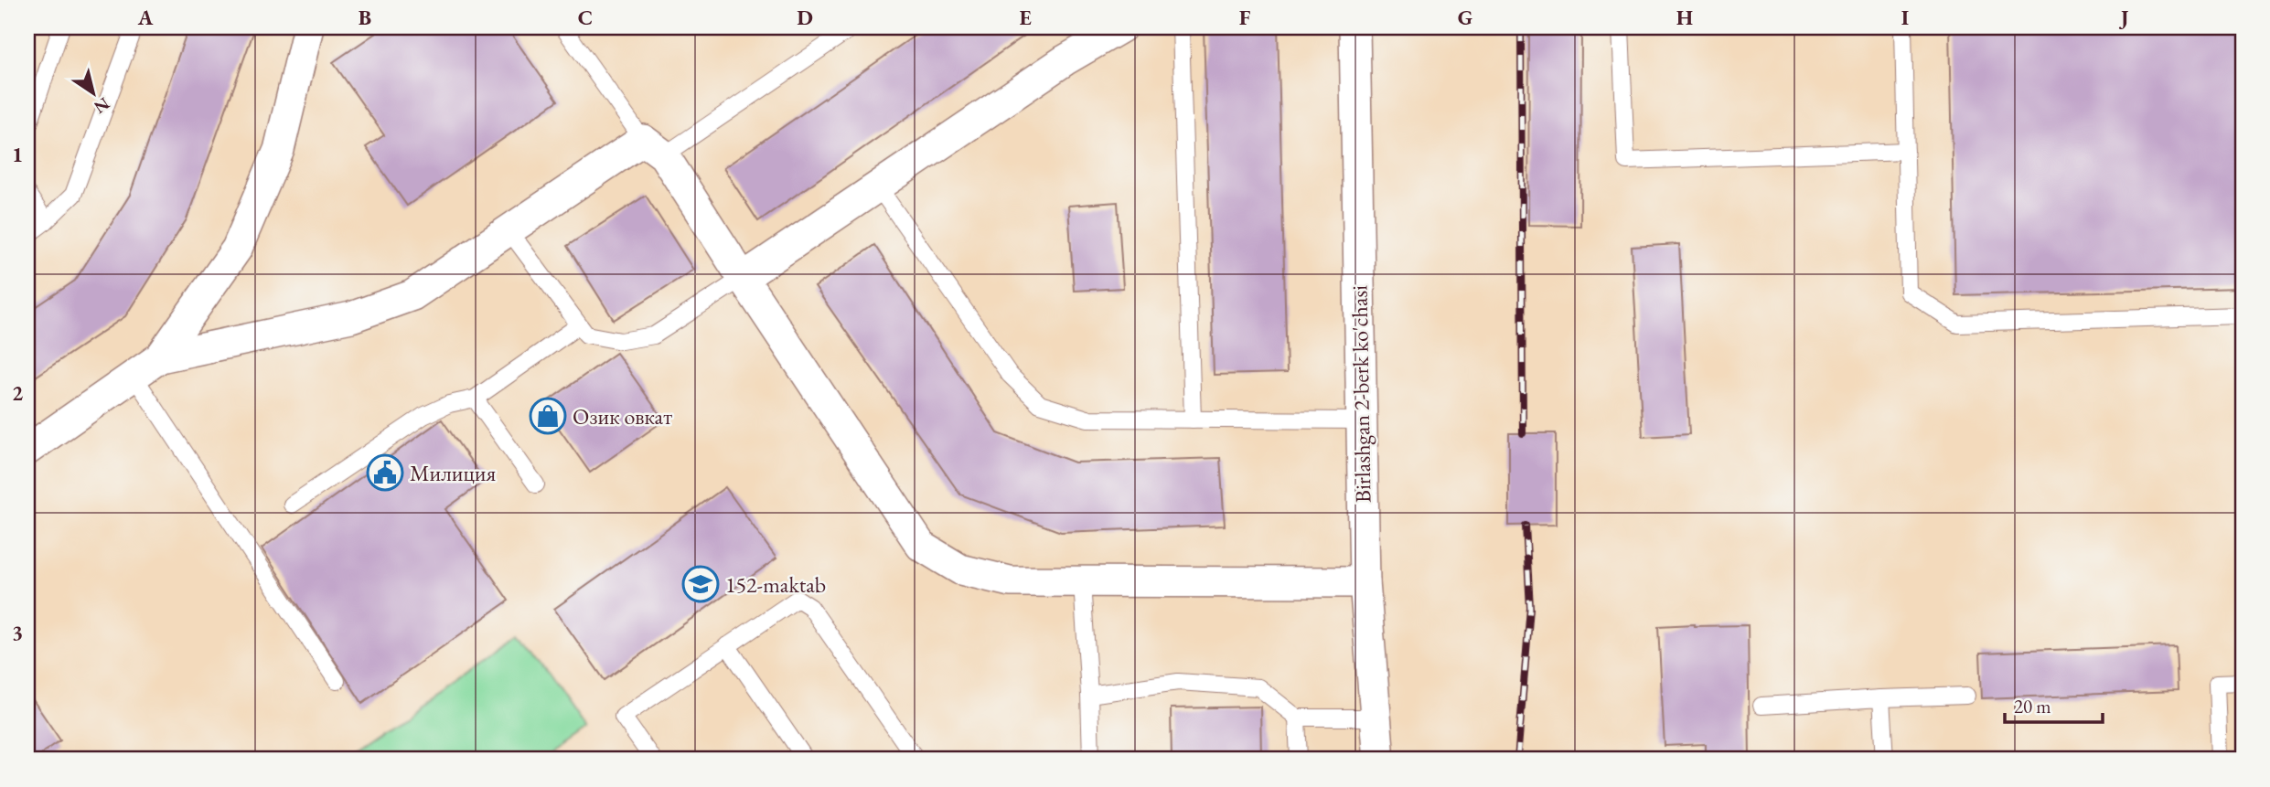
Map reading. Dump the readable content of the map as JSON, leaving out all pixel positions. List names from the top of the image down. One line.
{"streets":{"street":["Birlashgan 2-berk ko'chasi"]},"places":{"shop":["Озик овкат"],"public building":["Милиция"],"school or university":["152-maktab"]},"scale_bar":"20 m","north":"bottom right","grid":{"columns":["A","B","C","D","E","F","G","H","I","J"],"rows":["1","2","3"]}}
